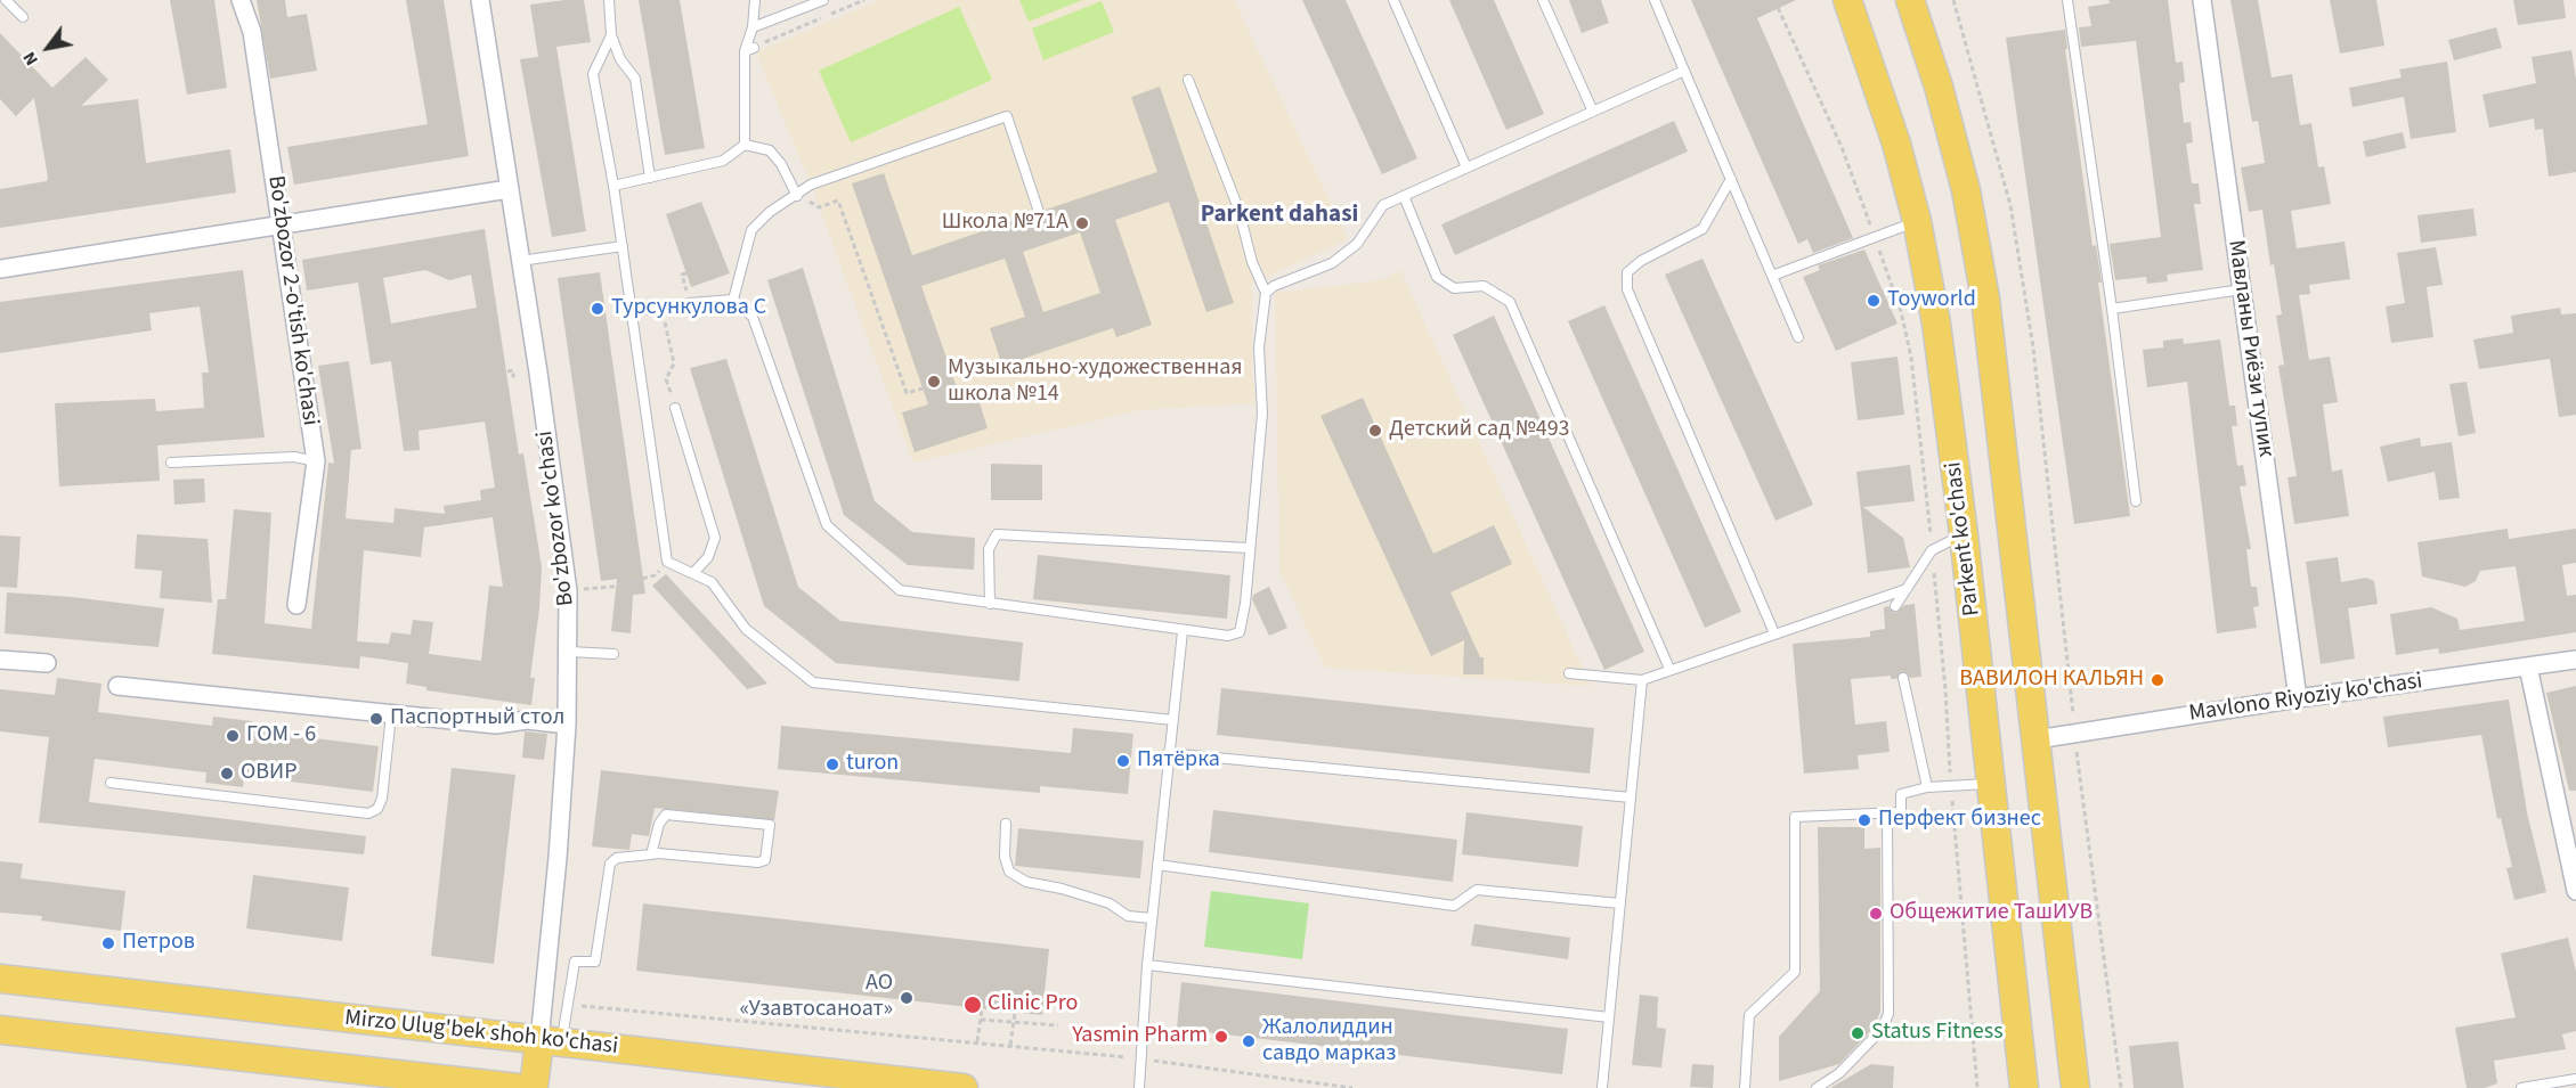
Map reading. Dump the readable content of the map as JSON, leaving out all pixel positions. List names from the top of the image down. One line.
{"streets":{"main road":["Parkent ko'chasi","Mirzo Ulug'bek shoh ko'chasi"],"street":["Bo'zbozor 2-o'tish ko'chasi","Мавланы Риёзи тупик","Bo'zbozor ko'chasi","Mavlono Riyoziy ko'chasi"]},"crossings":[["Мавланы Риёзи тупик","Mavlono Riyoziy ko'chasi"],["Bo'zbozor ko'chasi","Mirzo Ulug'bek shoh ko'chasi"]],"districts":["Parkent dahasi"],"places":["Школа №71А","Toyworld","Турсункулова С","Музыкально-художественная школа №14","Детский сад №493","ВАВИЛОН КАЛЬЯН","Паспортный стол","ГОМ - 6","Пятёрка","turon","ОВИР","Перфект бизнес","Общежитие ТашИУВ","Петров","АО «Узавтосаноат»","Clinic Pro","Status Fitness","Yasmin Pharm","Жалолиддин савдо марказ"],"north":"bottom left"}
